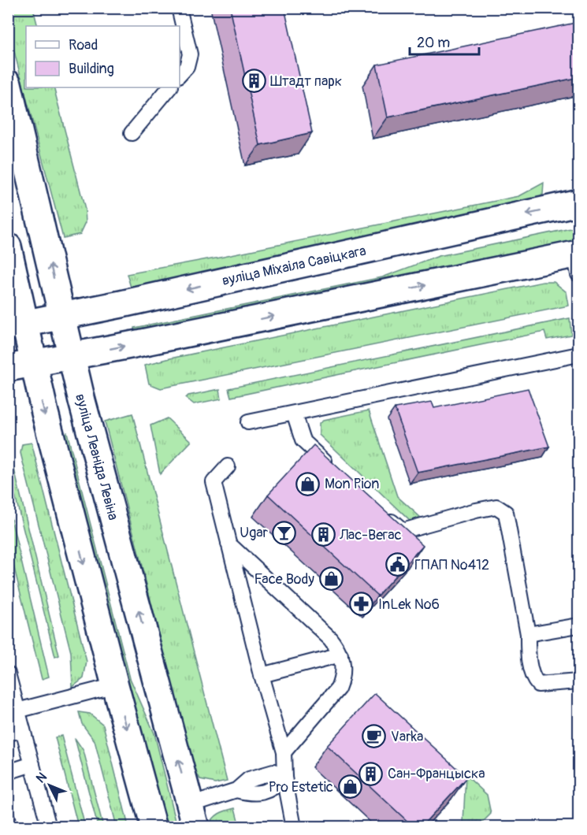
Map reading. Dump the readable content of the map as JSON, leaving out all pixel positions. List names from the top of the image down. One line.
{"streets":{"main road":["вуліца Міхаіла Савіцкага","вуліца Леаніда Левіна"]},"crossings":[["вуліца Міхаіла Савіцкага","вуліца Леаніда Левіна"]],"places":{"building":["Штадт парк","Лас-Вегас","Сан-Францыска"],"shop":["Mon Pion","Face Body","Pro Estetic"],"bar":["Ugar"],"public building":["ГПАП №412"],"pharmacy":["InLek №6"],"cafe":["Varka"]},"legend":["Road","Building"],"scale_bar":"20 m","north":"top left"}
